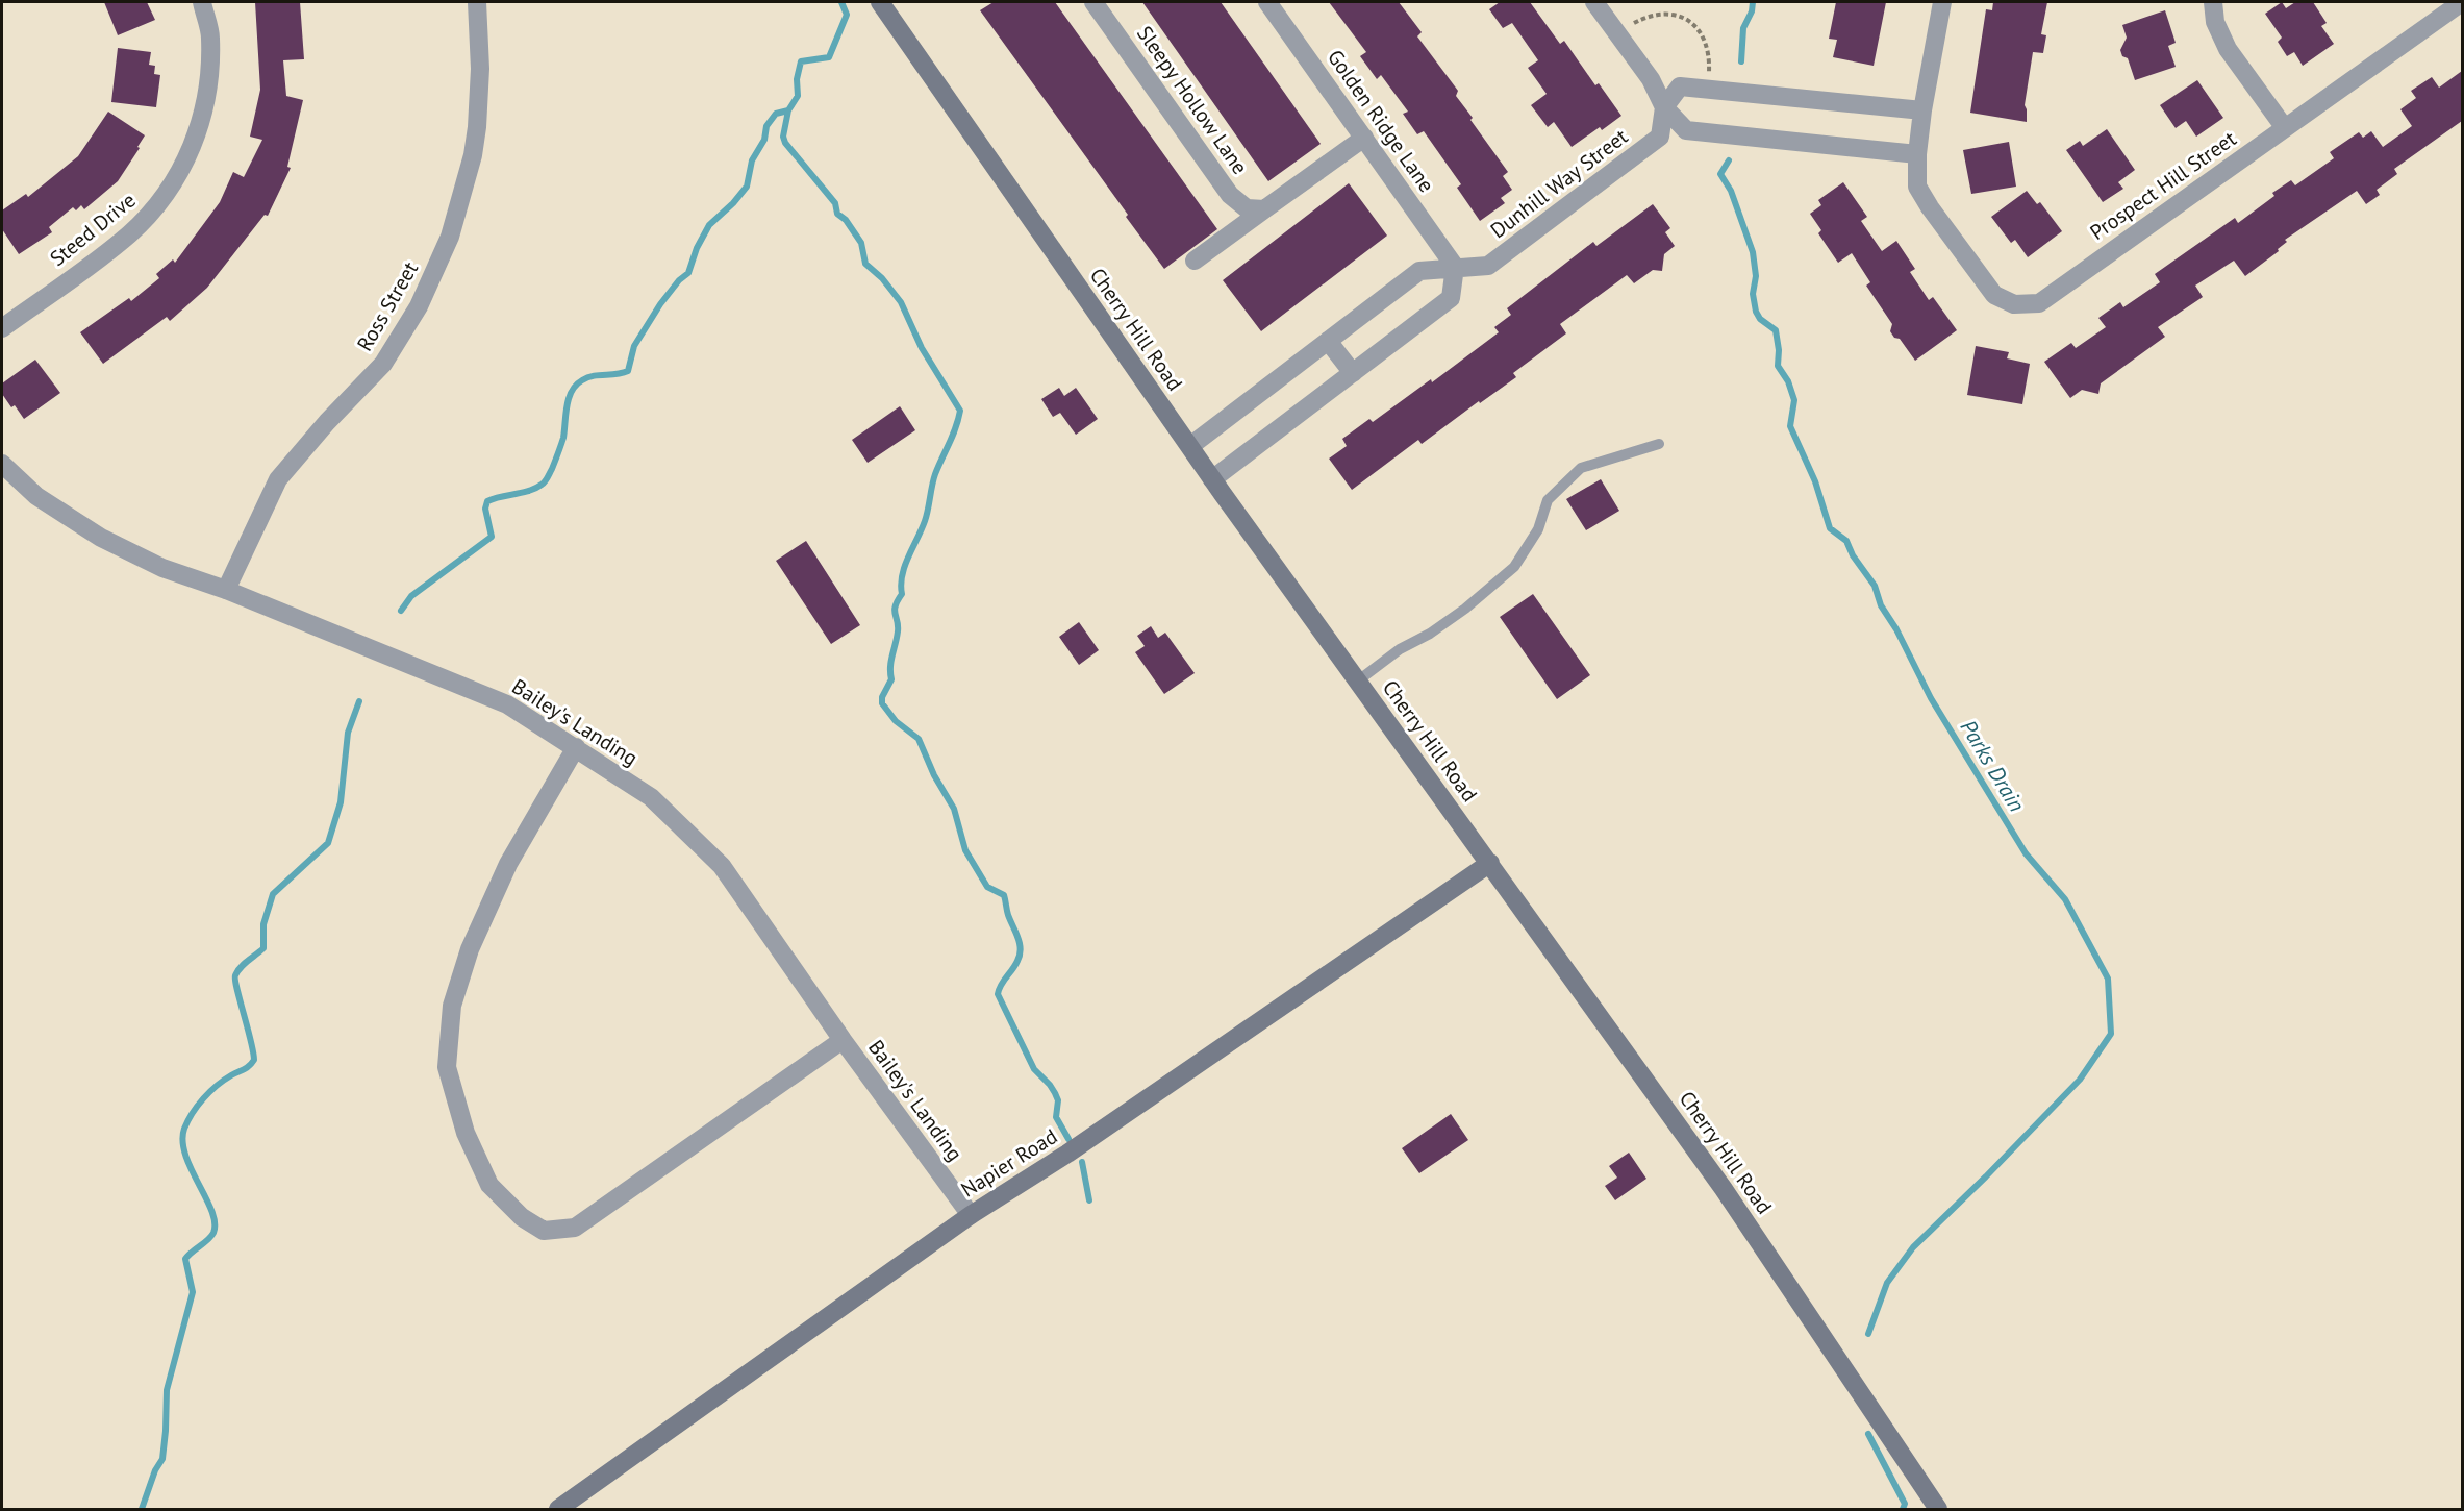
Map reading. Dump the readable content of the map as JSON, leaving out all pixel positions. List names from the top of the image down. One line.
{"streets":{"street":["Sleepy Hollow Lane","Golden Ridge Lane","Dunhill Way Street","Prospect Hill Street","Steed Drive","Ross Street","Cherry Hill Road","Bailey's Landing","Napier Road"]},"crossings":[["Golden Ridge Lane","Dunhill Way Street"],["Dunhill Way Street","Cherry Hill Road"],["Ross Street","Bailey's Landing"],["Cherry Hill Road","Napier Road"],["Bailey's Landing","Napier Road"]],"water":["Parks Drain"]}
